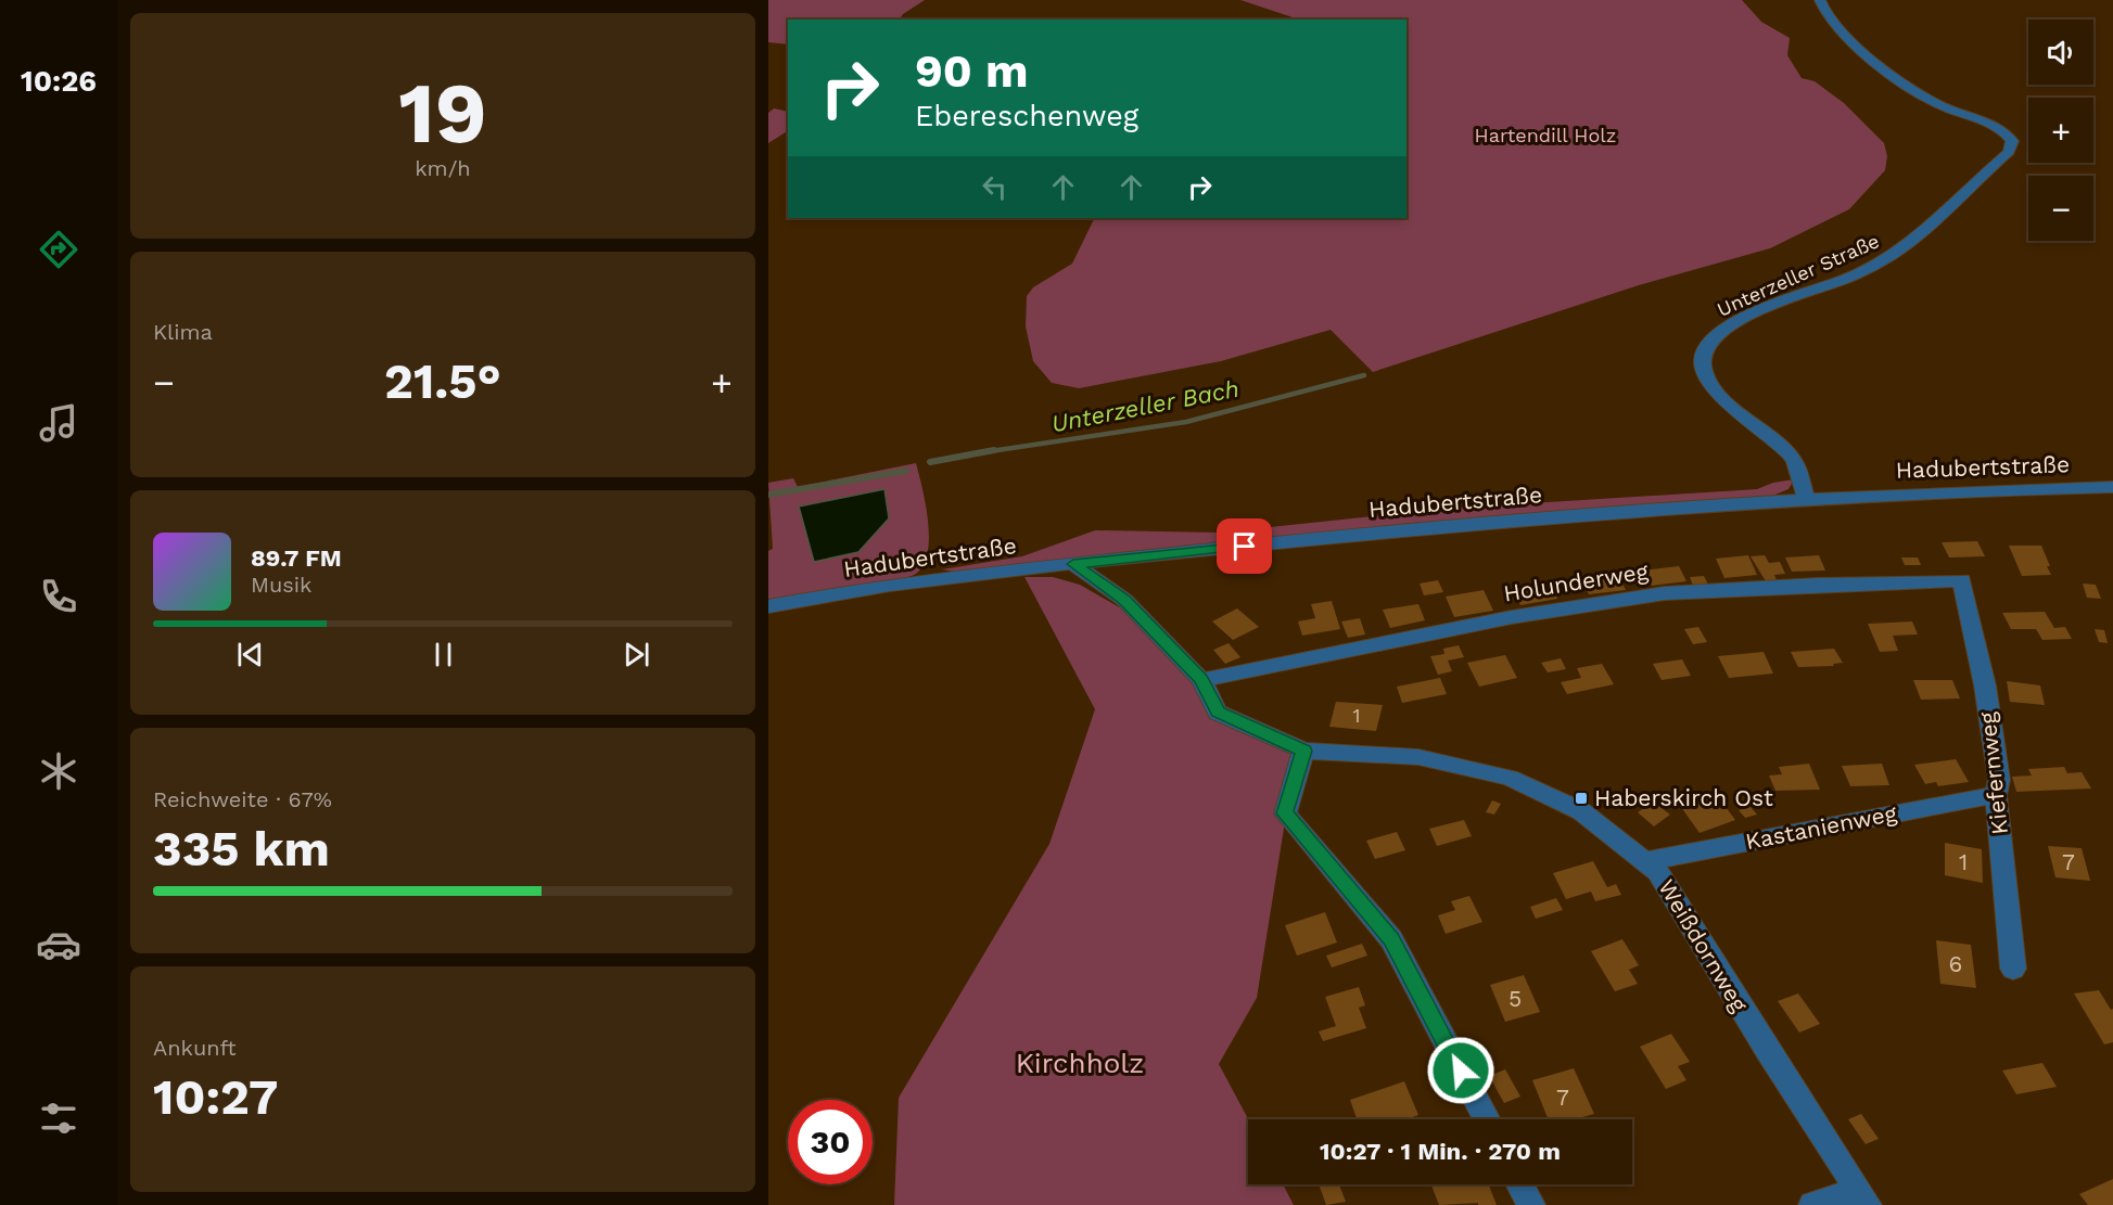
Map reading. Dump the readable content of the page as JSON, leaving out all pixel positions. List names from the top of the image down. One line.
{"streets":{"street":["Unterzeller Straße","Hadubertstraße","Holunderweg","Kiefernweg","Kastanienweg","Weißdornweg"]},"crossings":[["Unterzeller Straße","Hadubertstraße"],["Hadubertstraße","Weißdornweg"],["Holunderweg","Kiefernweg"],["Holunderweg","Weißdornweg"],["Kiefernweg","Kastanienweg"],["Kastanienweg","Weißdornweg"]],"water":["Unterzeller Bach"],"parks":["Hartendill Holz","Kirchholz"],"places":{"transit":["Haberskirch Ost"]},"house_numbers":["1","1","7","6","5","7"],"page":{"tabs":"10:26","tile":[["19","km/h"],"Klima",["Reichweite · 67%","335 km"],["Ankunft","10:27"]],"map_buttons":["+","−"],"turn":["90 m","Ebereschenweg"],"heat":["−","21.5°","+"],"song":["89.7 FM","Musik"],"limit":"30","trip":"10:27 · 1 Min. · 270 m"}}
